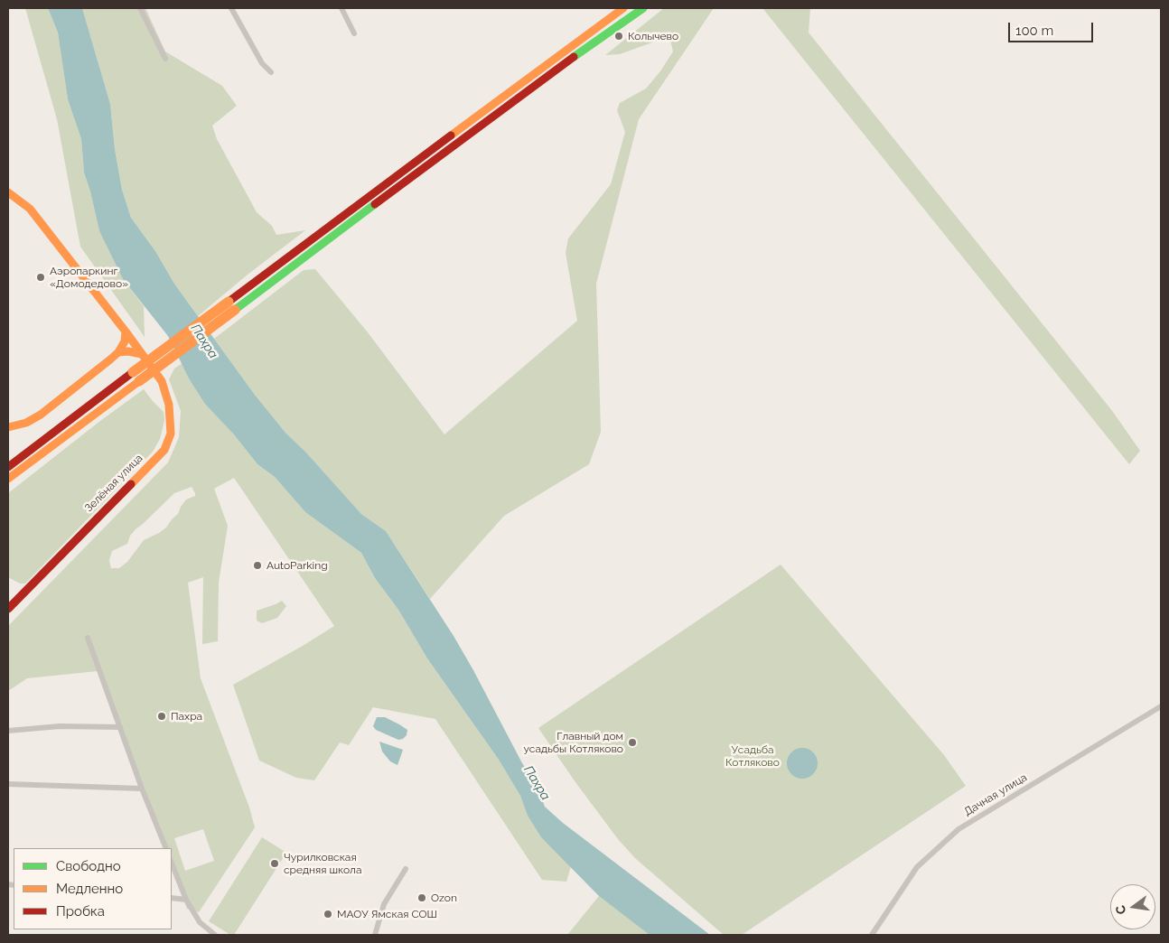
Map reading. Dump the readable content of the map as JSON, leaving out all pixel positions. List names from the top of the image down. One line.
{"streets":{"main road":["Зелёная улица"],"street":["Дачная улица"]},"water":["Пахра"],"parks":["Усадьба Котляково"],"places":["Колычево","Аэропаркинг «Домодедово»","AutoParking","Пахра","Главный дом усадьбы Котляково","Чурилковская средняя школа","Ozon","МАОУ Ямская СОШ"],"legend":["Свободно","Медленно","Пробка"],"scale_bar":"100 m","north":"left"}
